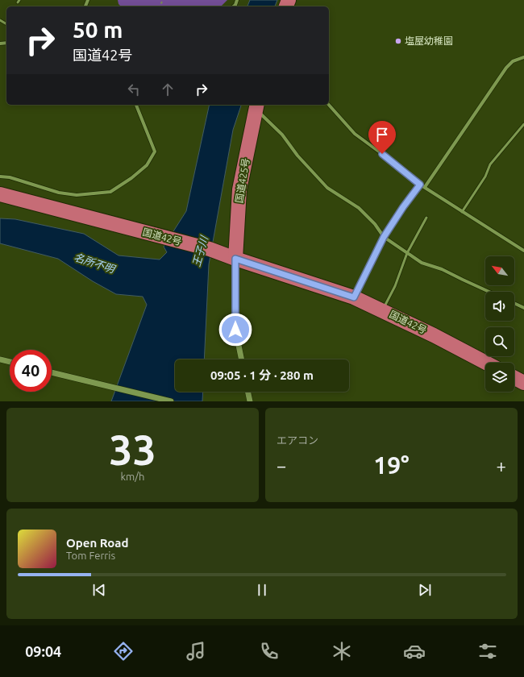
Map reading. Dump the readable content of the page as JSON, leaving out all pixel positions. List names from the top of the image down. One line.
{"streets":{"highway":["国道425号","国道42号"]},"crossings":[["国道425号","国道42号"]],"water":["王子川","名所不明"],"places":["塩屋幼稚園"],"north":"top left","page":{"turn":["50 m","国道42号"],"limit":"40","trip":"09:05 · 1 分 · 280 m","tile":[["33","km/h"],"エアコン"],"heat":["−","19°","+"],"song":["Open Road","Tom Ferris"],"tabs":"09:04"}}
